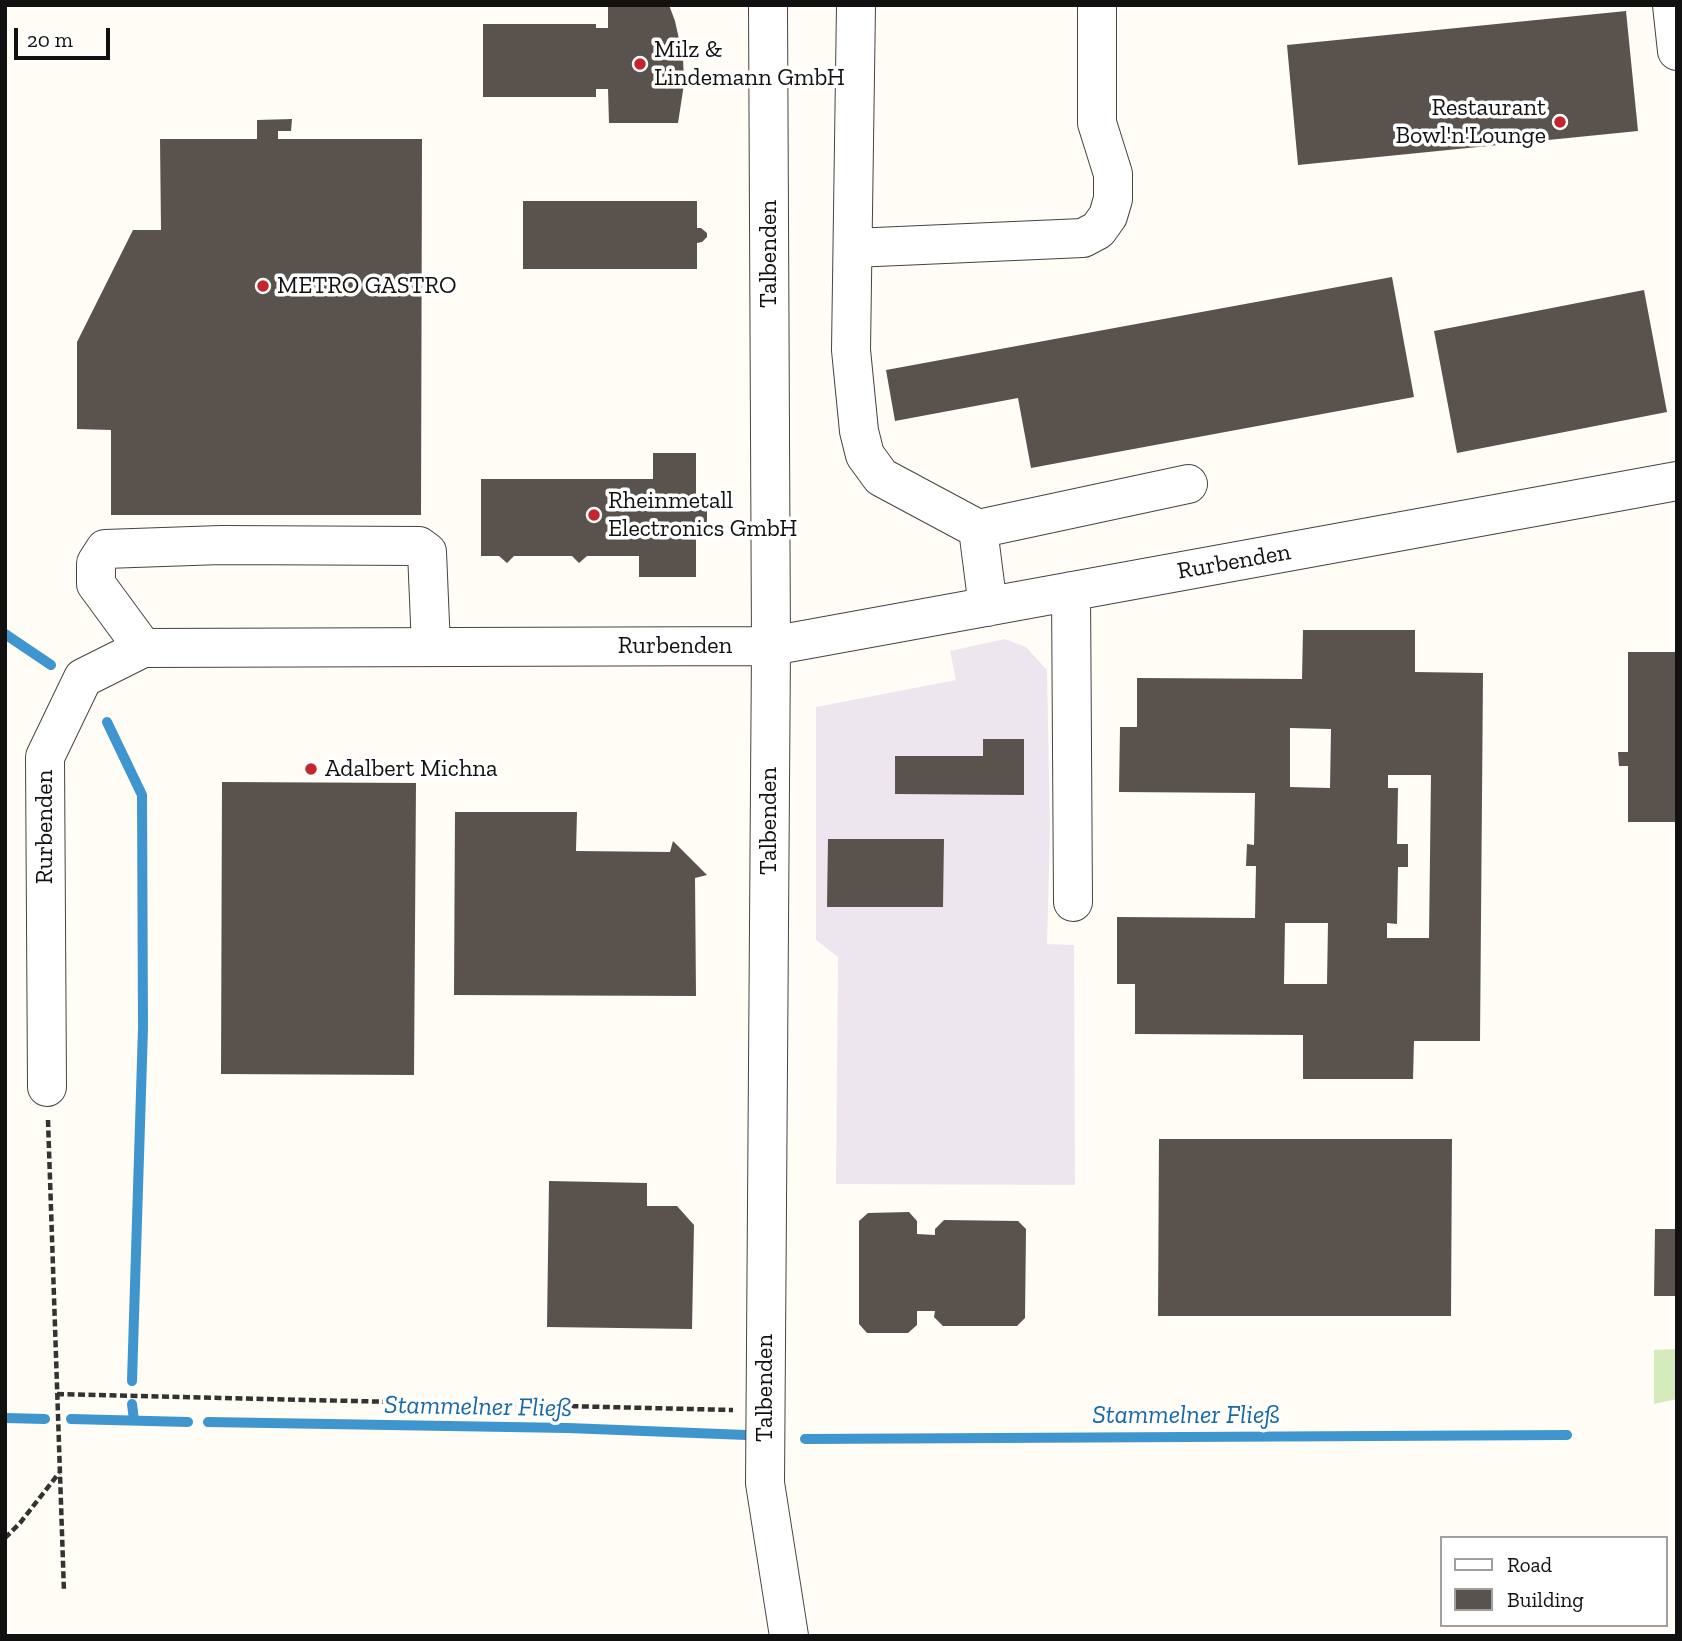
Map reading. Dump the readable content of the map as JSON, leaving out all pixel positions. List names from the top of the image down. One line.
{"streets":{"street":["Talbenden","Rurbenden"]},"crossings":[["Talbenden","Rurbenden"]],"water":["Stammelner Fließ"],"places":["Milz & Lindemann GmbH","Restaurant Bowl'n'Lounge","METRO GASTRO","Rheinmetall Electronics GmbH","Adalbert Michna"],"legend":["Road","Building"],"scale_bar":"20 m"}
